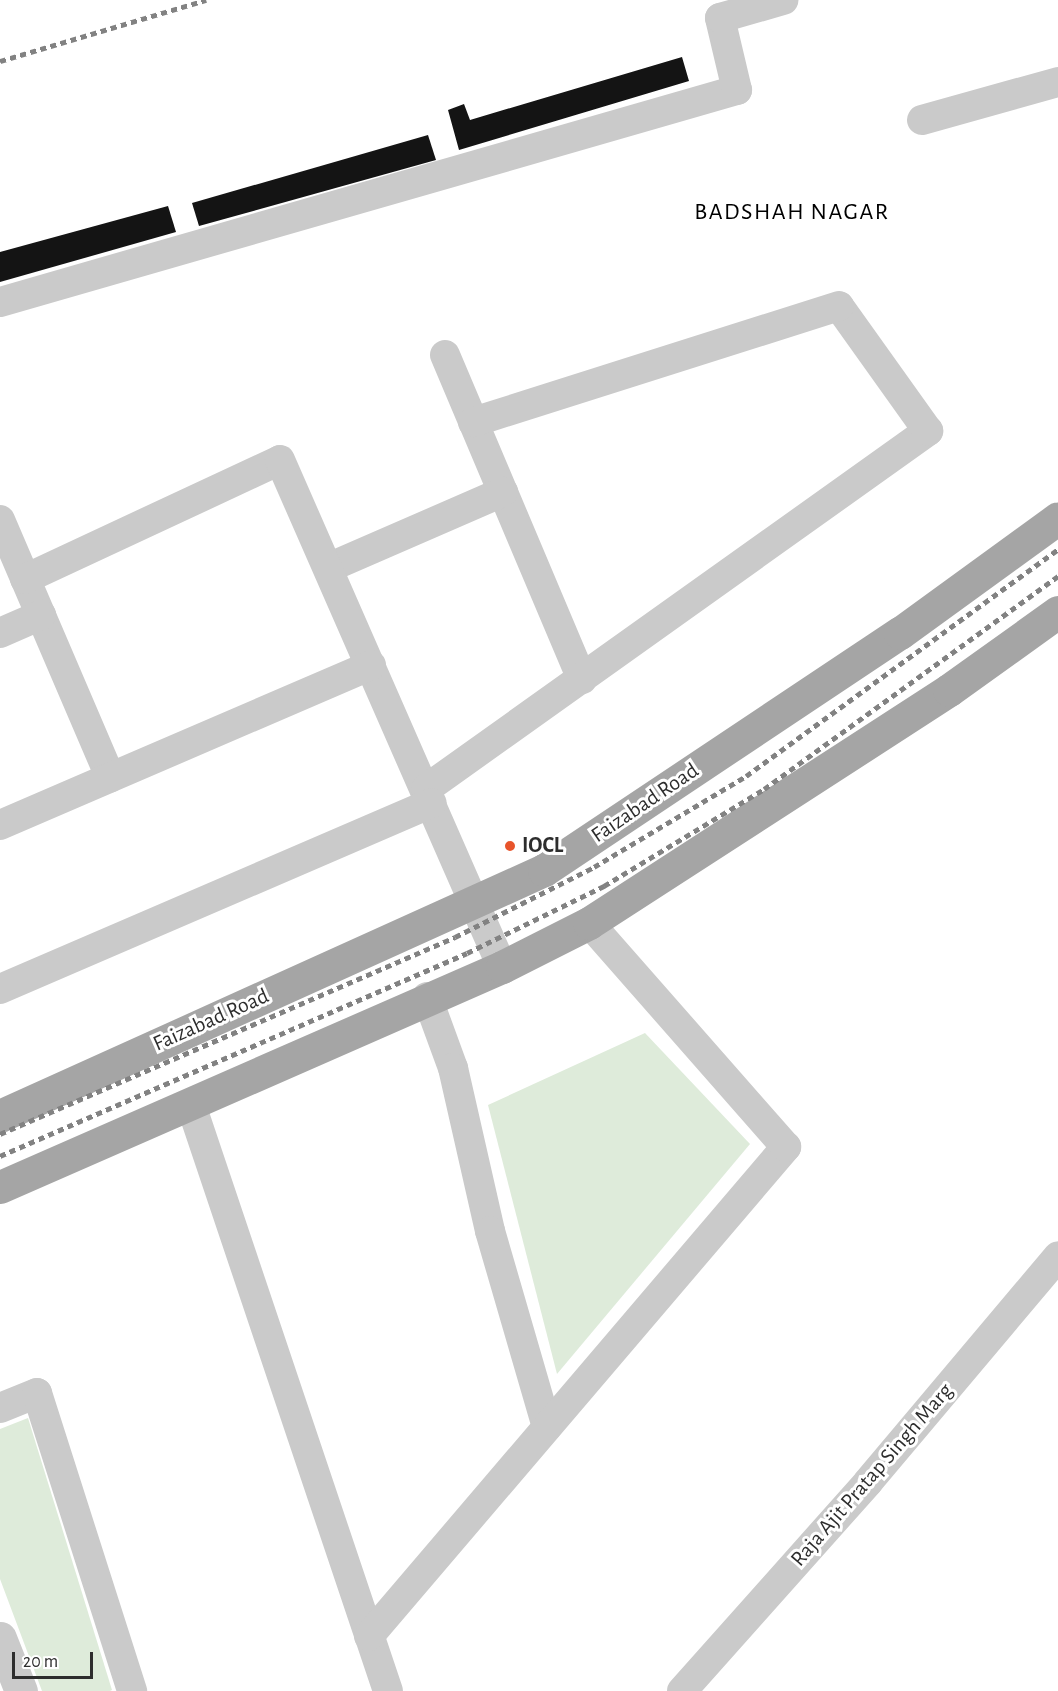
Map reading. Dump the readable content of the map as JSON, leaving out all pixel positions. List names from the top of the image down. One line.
{"streets":{"main road":["Faizabad Road"],"street":["Raja Ajit Pratap Singh Marg"]},"districts":["BADSHAH NAGAR"],"places":["IOCL"],"scale_bar":"20 m"}
